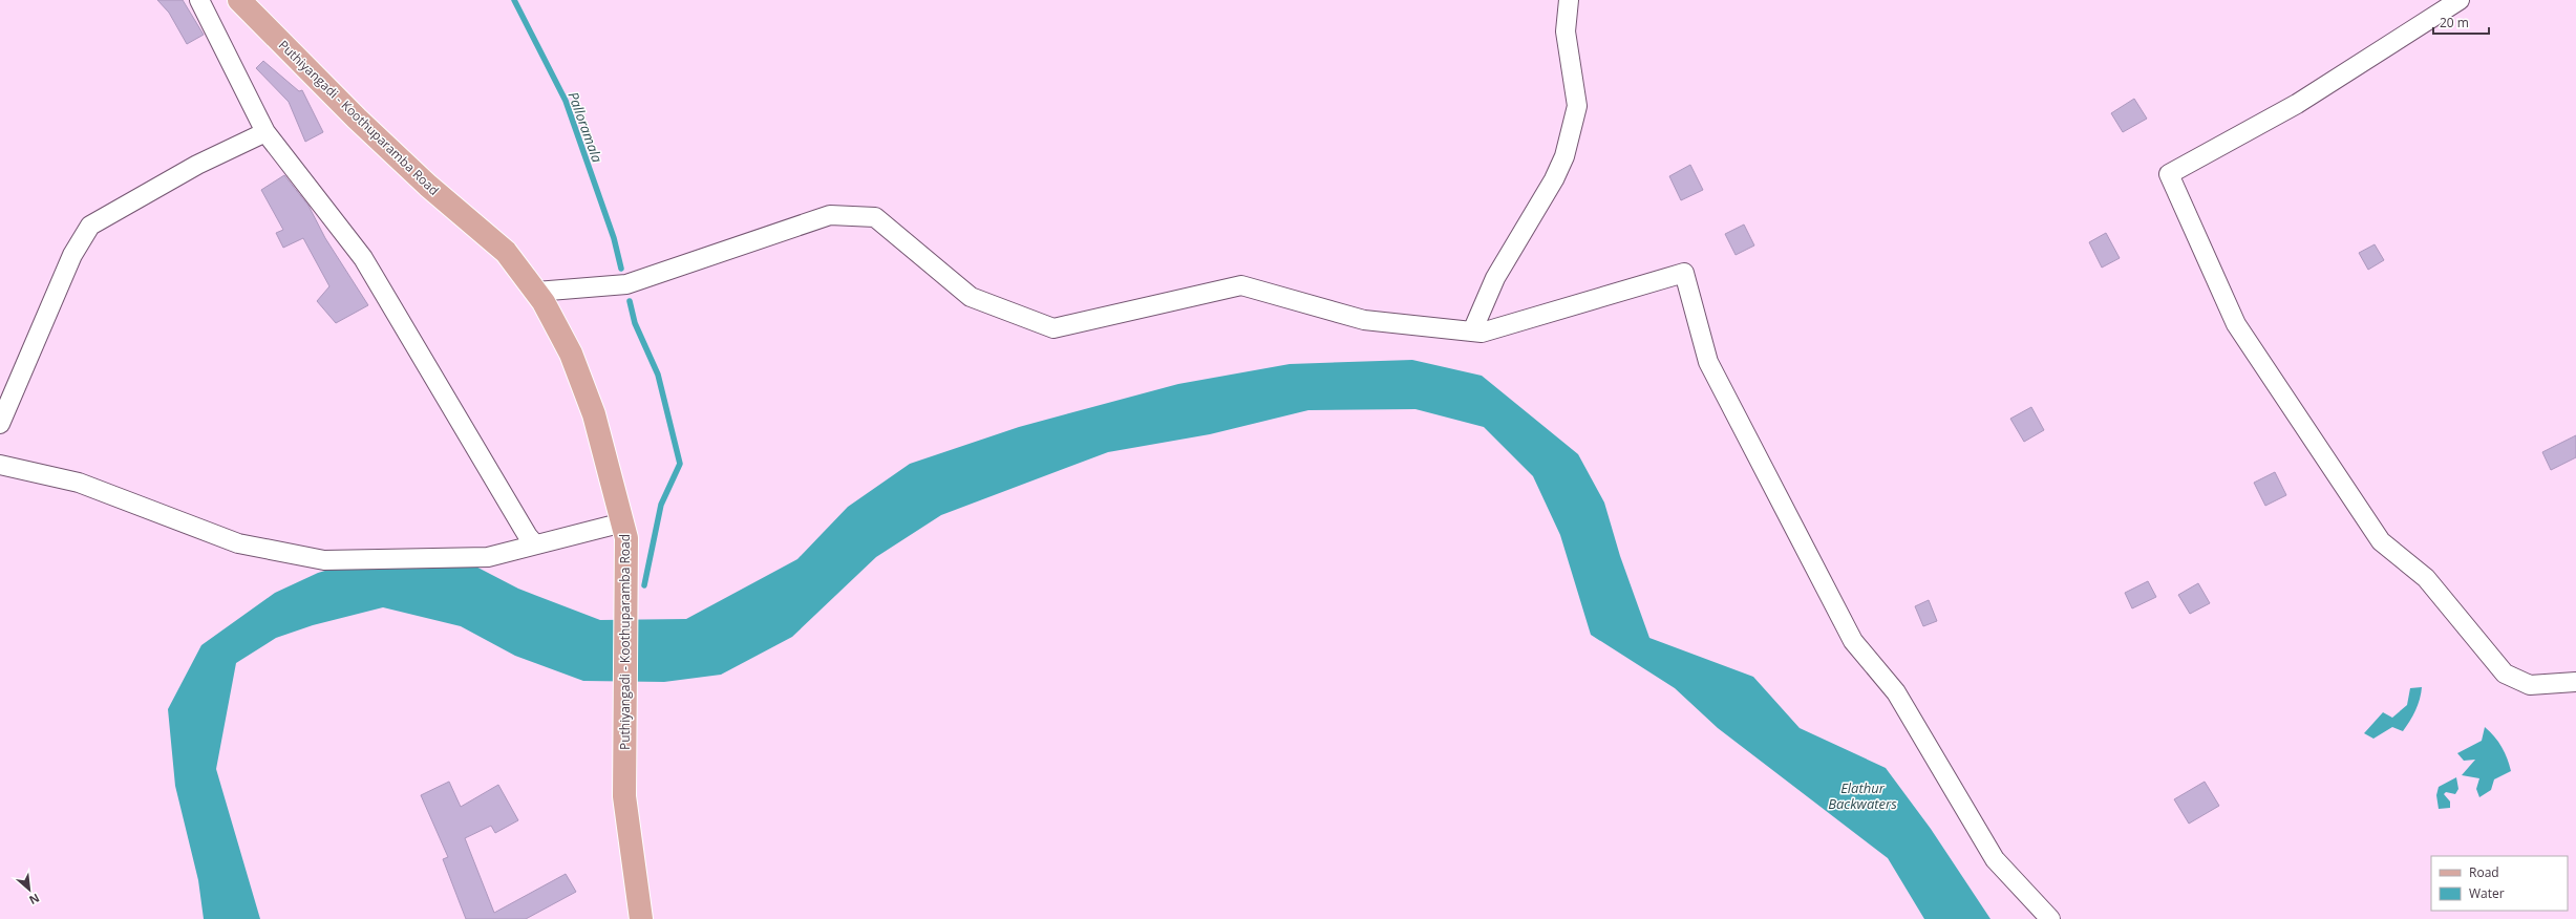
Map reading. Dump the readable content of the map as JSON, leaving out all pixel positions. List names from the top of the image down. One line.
{"streets":{"main road":["Puthiyangadi - Koothuparamba Road"]},"water":["Palloramala","Elathur Backwaters"],"legend":["Road","Water"],"scale_bar":"20 m","north":"bottom right"}
